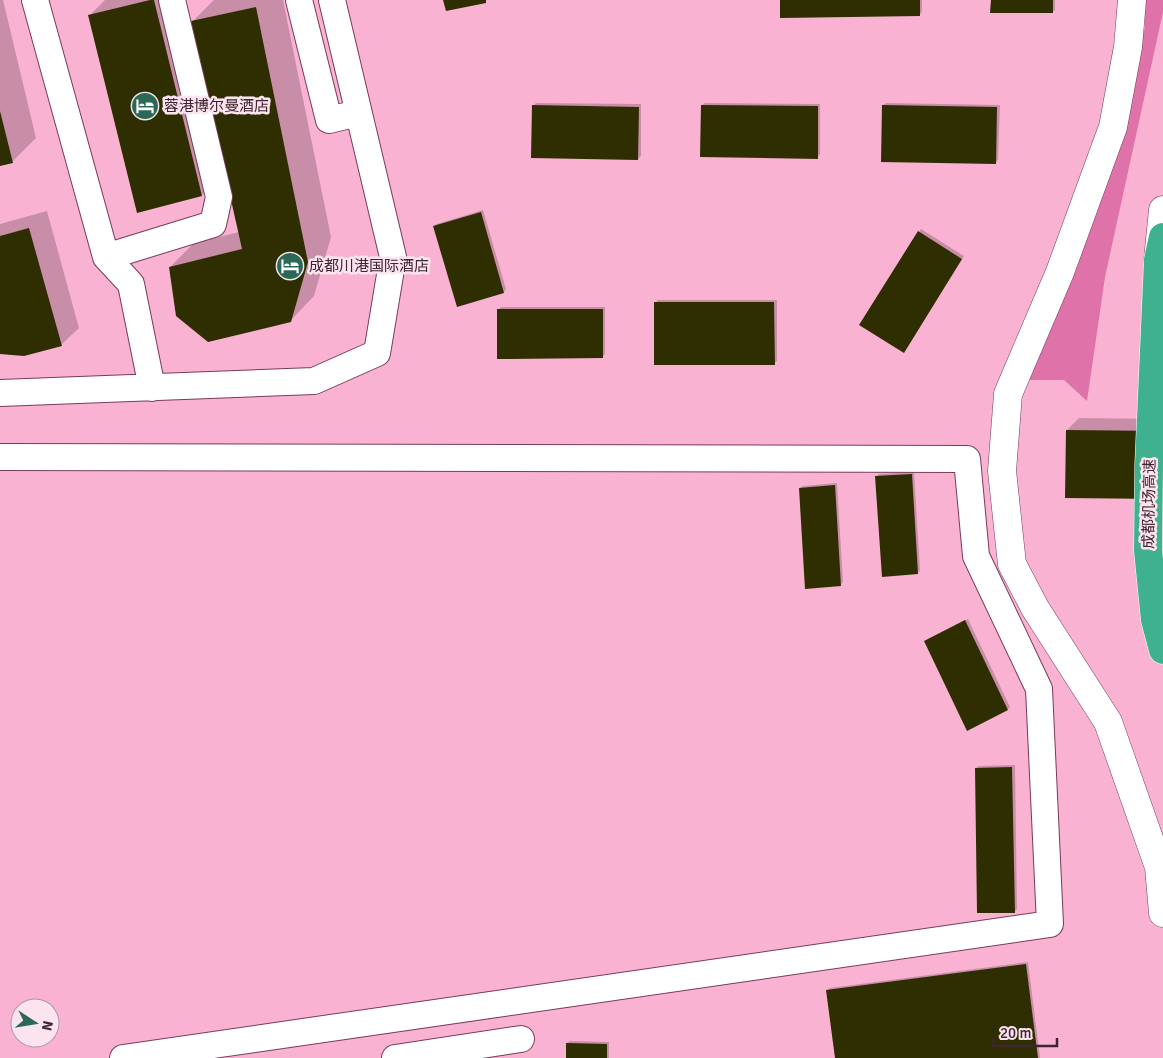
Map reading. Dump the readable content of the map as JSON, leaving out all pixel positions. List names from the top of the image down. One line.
{"streets":{"highway":["成都机场高速"]},"places":{"hotel":["蓉港博尔曼酒店","成都川港国际酒店"]},"scale_bar":"20 m","north":"right"}
